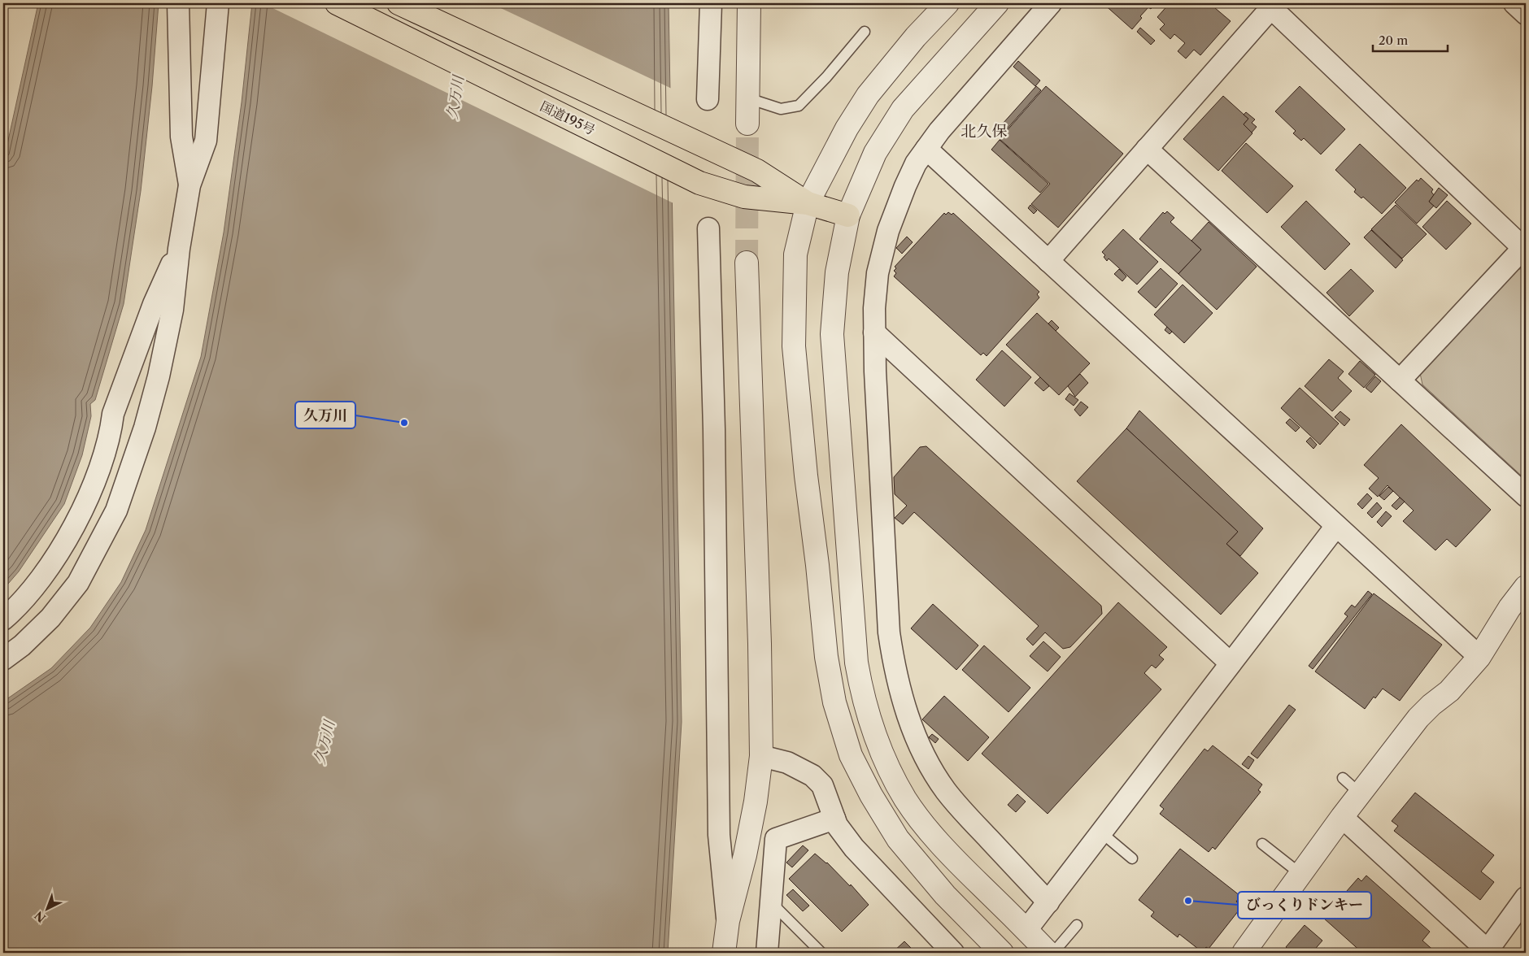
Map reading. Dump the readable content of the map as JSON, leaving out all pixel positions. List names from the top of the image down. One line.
{"streets":{"highway":["国道195号"]},"districts":["北久保"],"water":["久万川"],"places":["久万川","びっくりドンキー"],"scale_bar":"20 m","north":"bottom left"}
